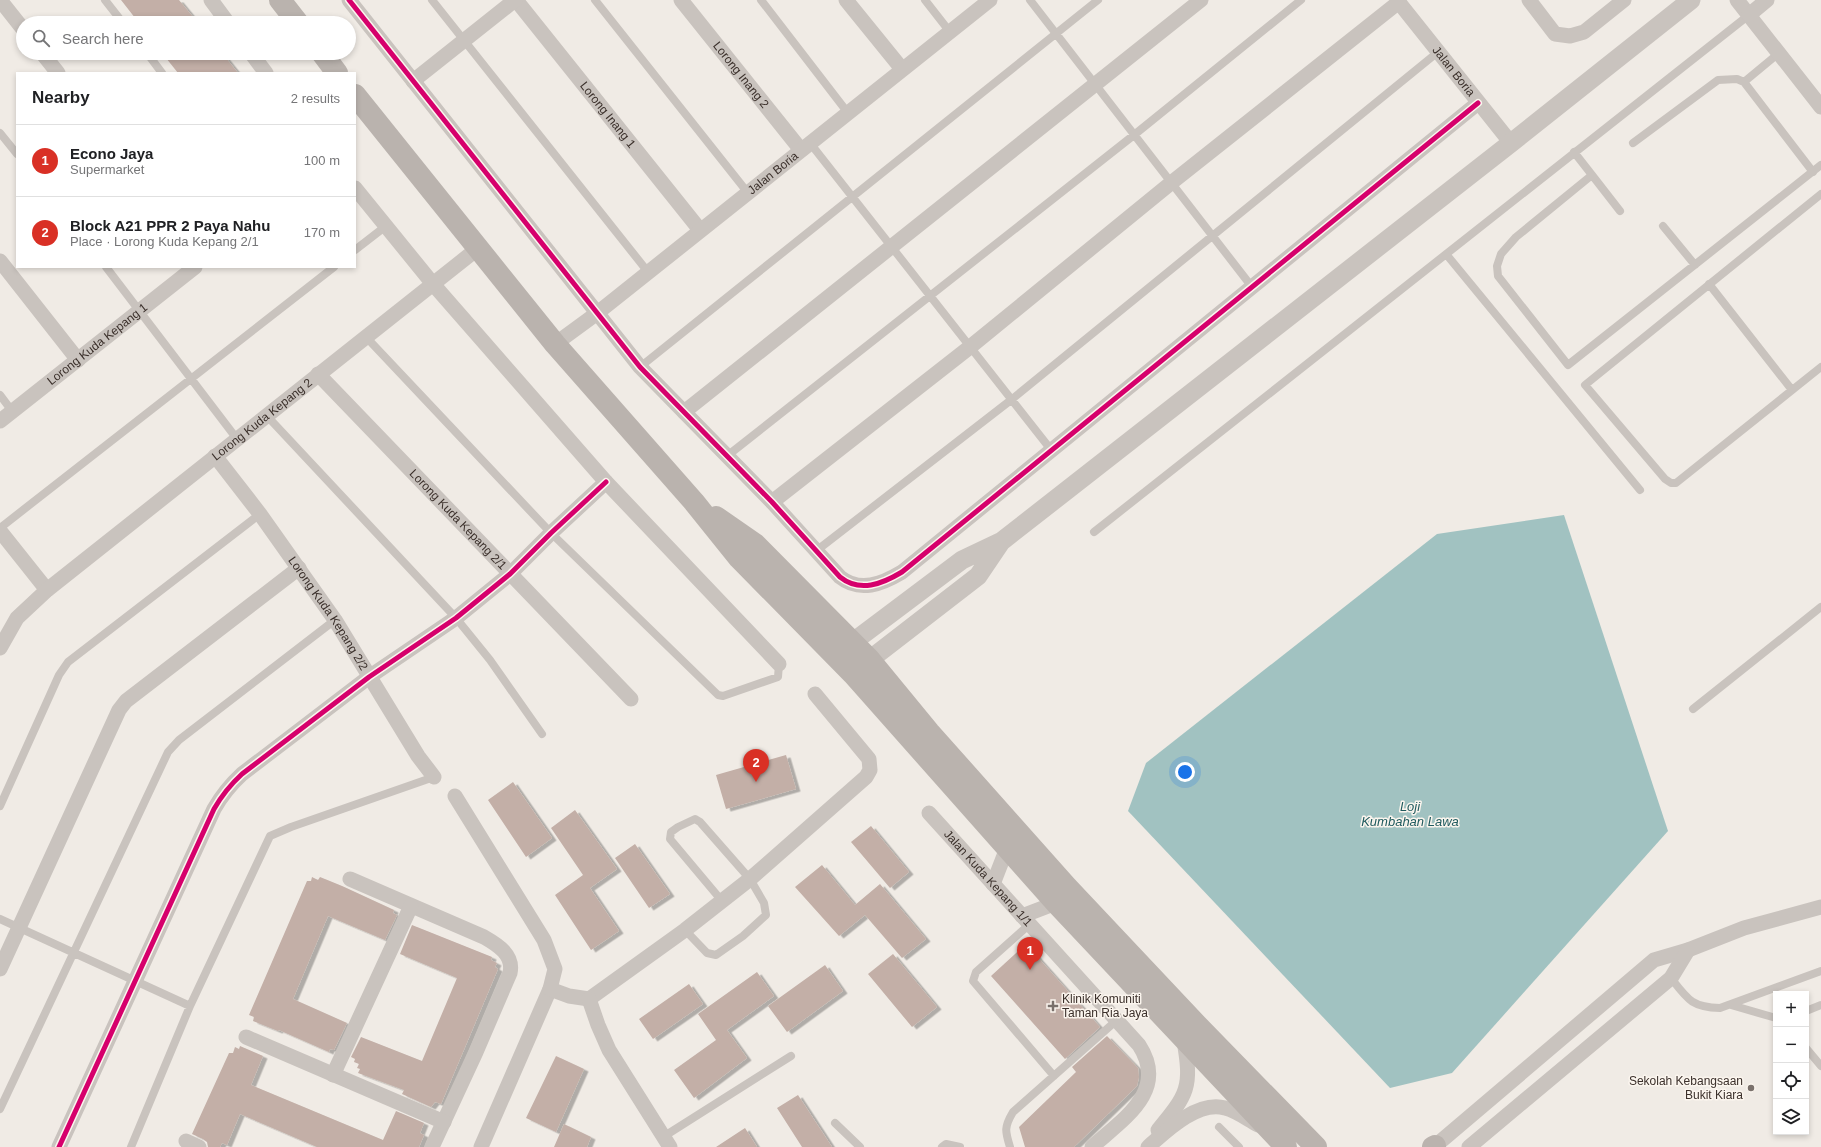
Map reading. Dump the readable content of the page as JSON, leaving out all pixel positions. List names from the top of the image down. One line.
{"streets":{"street":["Jalan Boria","Lorong Inang 2","Lorong Inang 1","Lorong Kuda Kepang 1","Lorong Kuda Kepang 2","Lorong Kuda Kepang 2/1","Lorong Kuda Kepang 2/2","Jalan Kuda Kepang 1/1"]},"crossings":[["Jalan Boria","Lorong Inang 2"],["Jalan Boria","Lorong Inang 1"],["Lorong Kuda Kepang 2","Lorong Kuda Kepang 2/1"],["Lorong Kuda Kepang 2","Lorong Kuda Kepang 2/2"]],"water":["Loji Kumbahan Lawa"],"places":{"health":["Klinik Komuniti Taman Ria Jaya"],"other":["Sekolah Kebangsaan Bukit Kiara"]},"page":{"search":"Search here","heading":["Nearby","2 results"],"list":[{"mark":"1","name":"Econo Jaya","note":"Supermarket","value":"100 m"},{"mark":"2","name":"Block A21 PPR 2 Paya Nahu","note":"Place · Lorong Kuda Kepang 2/1","value":"170 m"}],"pins":["2","1"],"map_buttons":["+","−"]}}
